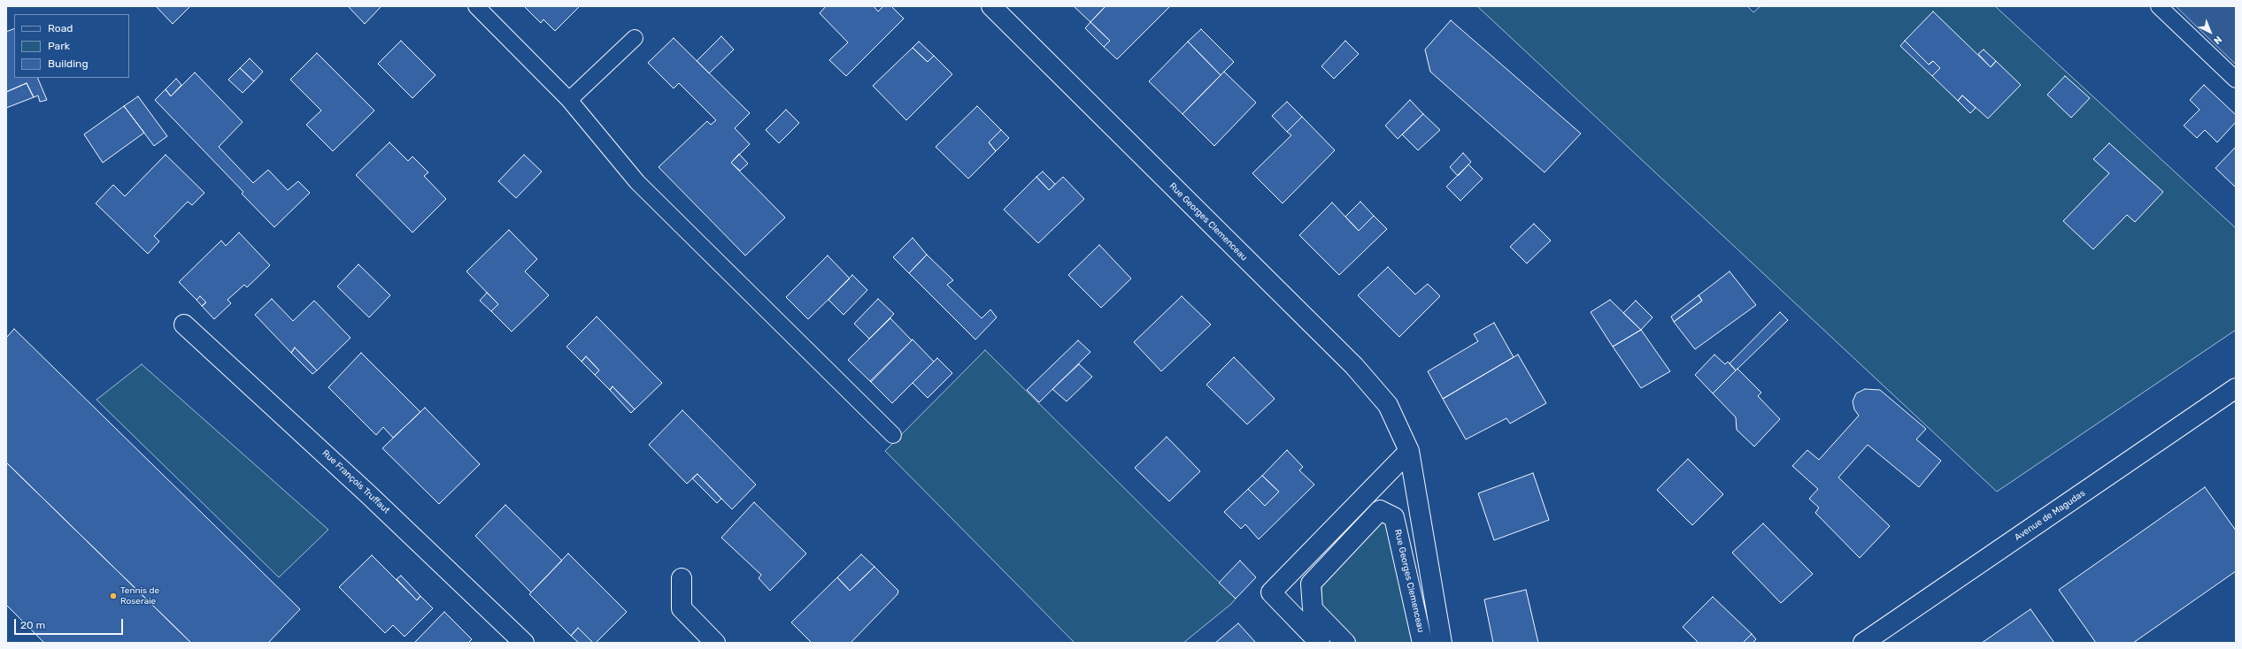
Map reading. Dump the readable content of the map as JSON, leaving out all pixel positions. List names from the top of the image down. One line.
{"streets":{"street":["Rue Georges Clemenceau","Rue François Truffaut","Avenue de Magudas"]},"places":["Tennis de Roseraie"],"legend":["Road","Park","Building"],"scale_bar":"20 m","north":"bottom right"}
